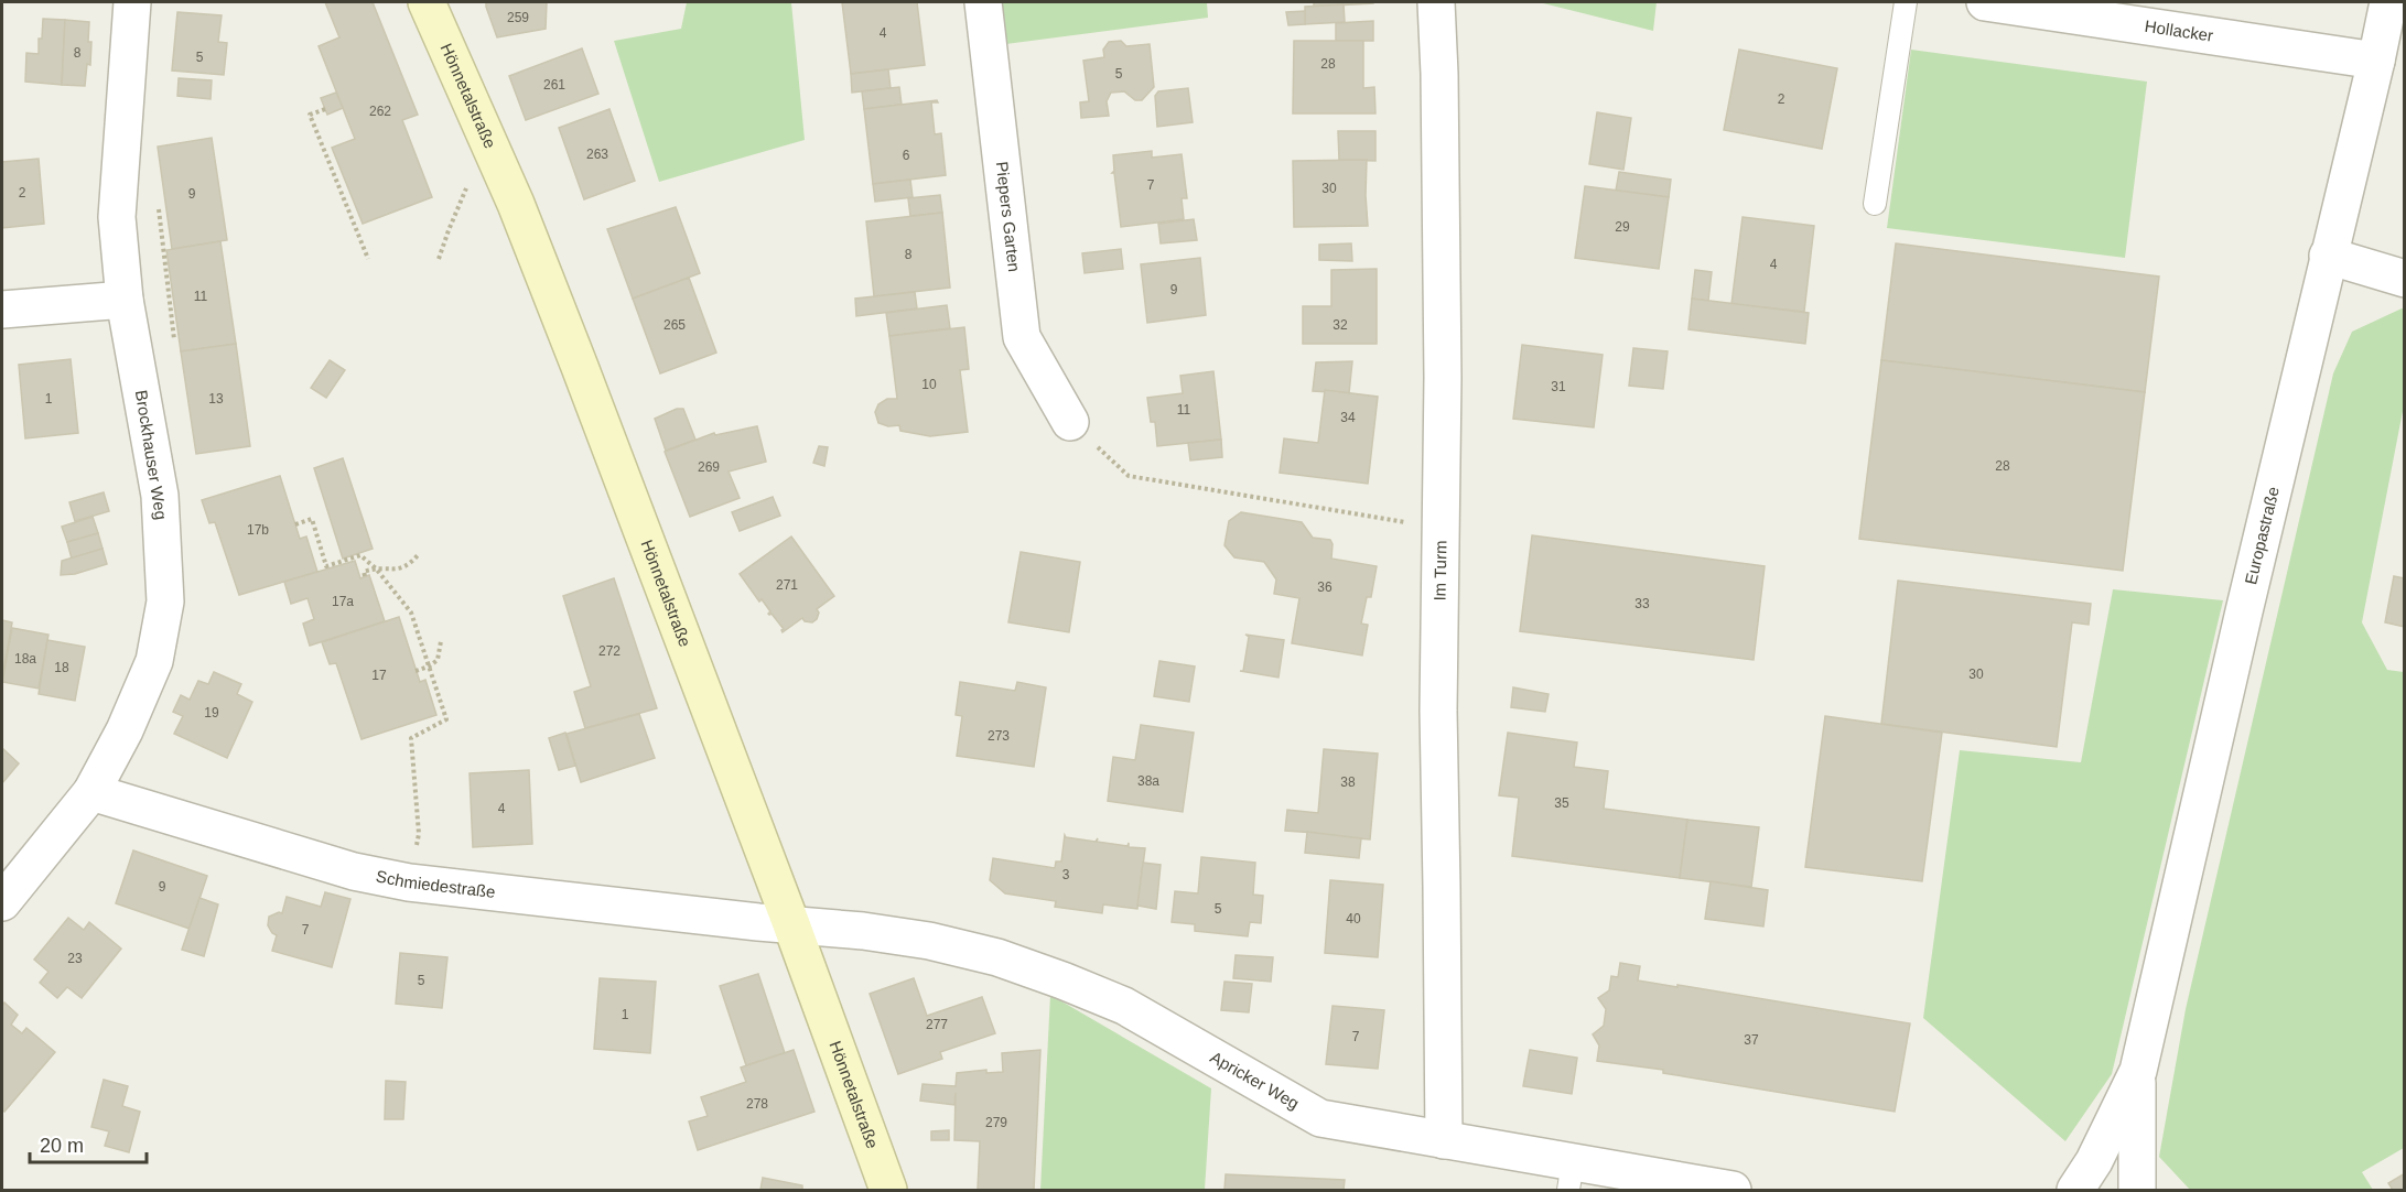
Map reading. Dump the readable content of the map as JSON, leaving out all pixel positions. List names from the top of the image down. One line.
{"streets":{"main road":["Hönnetalstraße"],"street":["Hollacker","Piepers Garten","Brockhauser Weg","Europastraße","Im Turm","Schmiedestraße","Apricker Weg"]},"crossings":[["Hollacker","Europastraße"],["Hönnetalstraße","Schmiedestraße"],["Hönnetalstraße","Apricker Weg"],["Brockhauser Weg","Schmiedestraße"],["Im Turm","Apricker Weg"],["Schmiedestraße","Apricker Weg"]],"house_numbers":["259","4","8","5","28","5","261","2","262","263","6","7","30","2","9","29","8","4","9","11","265","32","10","31","1","13","11","34","28","269","17b","271","36","17a","33","272","18a","18","30","17","19","273","38a","38","35","4","3","9","5","40","7","23","5","1","277","7","37","278","279"],"scale_bar":"20 m"}
